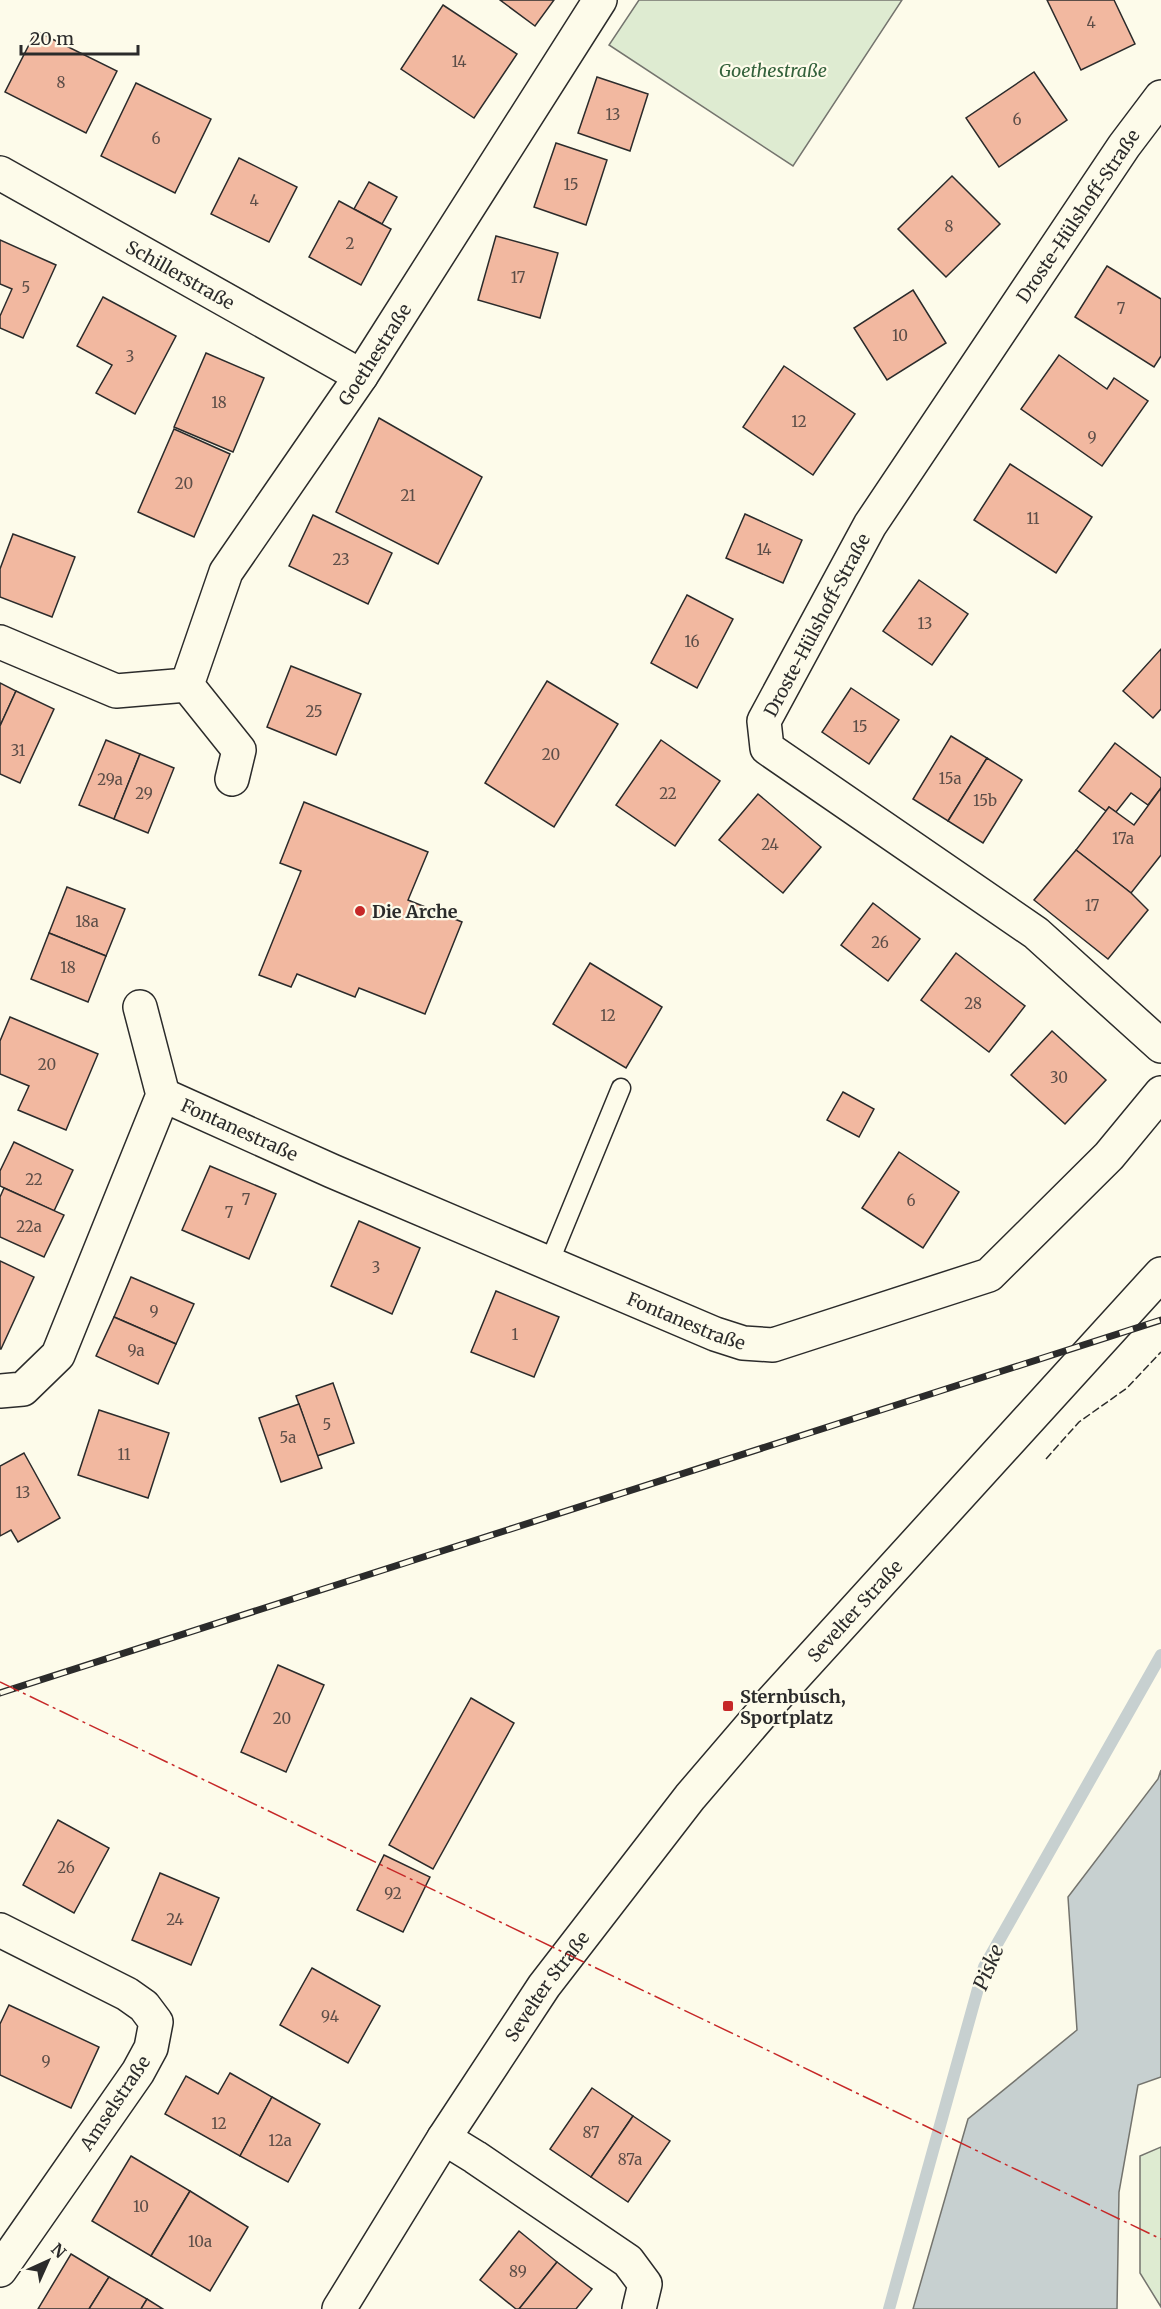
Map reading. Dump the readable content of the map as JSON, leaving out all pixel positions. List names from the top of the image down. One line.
{"streets":{"street":["Droste-Hülshoff-Straße","Schillerstraße","Goethestraße","Fontanestraße","Sevelter Straße","Amselstraße"]},"crossings":[["Schillerstraße","Goethestraße"]],"water":["Piske"],"parks":["Goethestraße"],"places":{"other":["Die Arche"],"transit":["Sternbusch, Sportplatz"]},"house_numbers":["4","14","8","13","6","6","15","4","8","2","17","5","7","10","3","18","12","9","20","21","11","14","23","13","16","25","15","31","20","15a","29a","29","22","15b","17a","24","17","18a","26","18","28","12","20","30","22","7","6","7","22a","3","9","1","9a","5","5a","11","13","20","26","92","24","94","9","12","87","12a","87a","10","10a","89"],"scale_bar":"20 m","north":"top right"}
